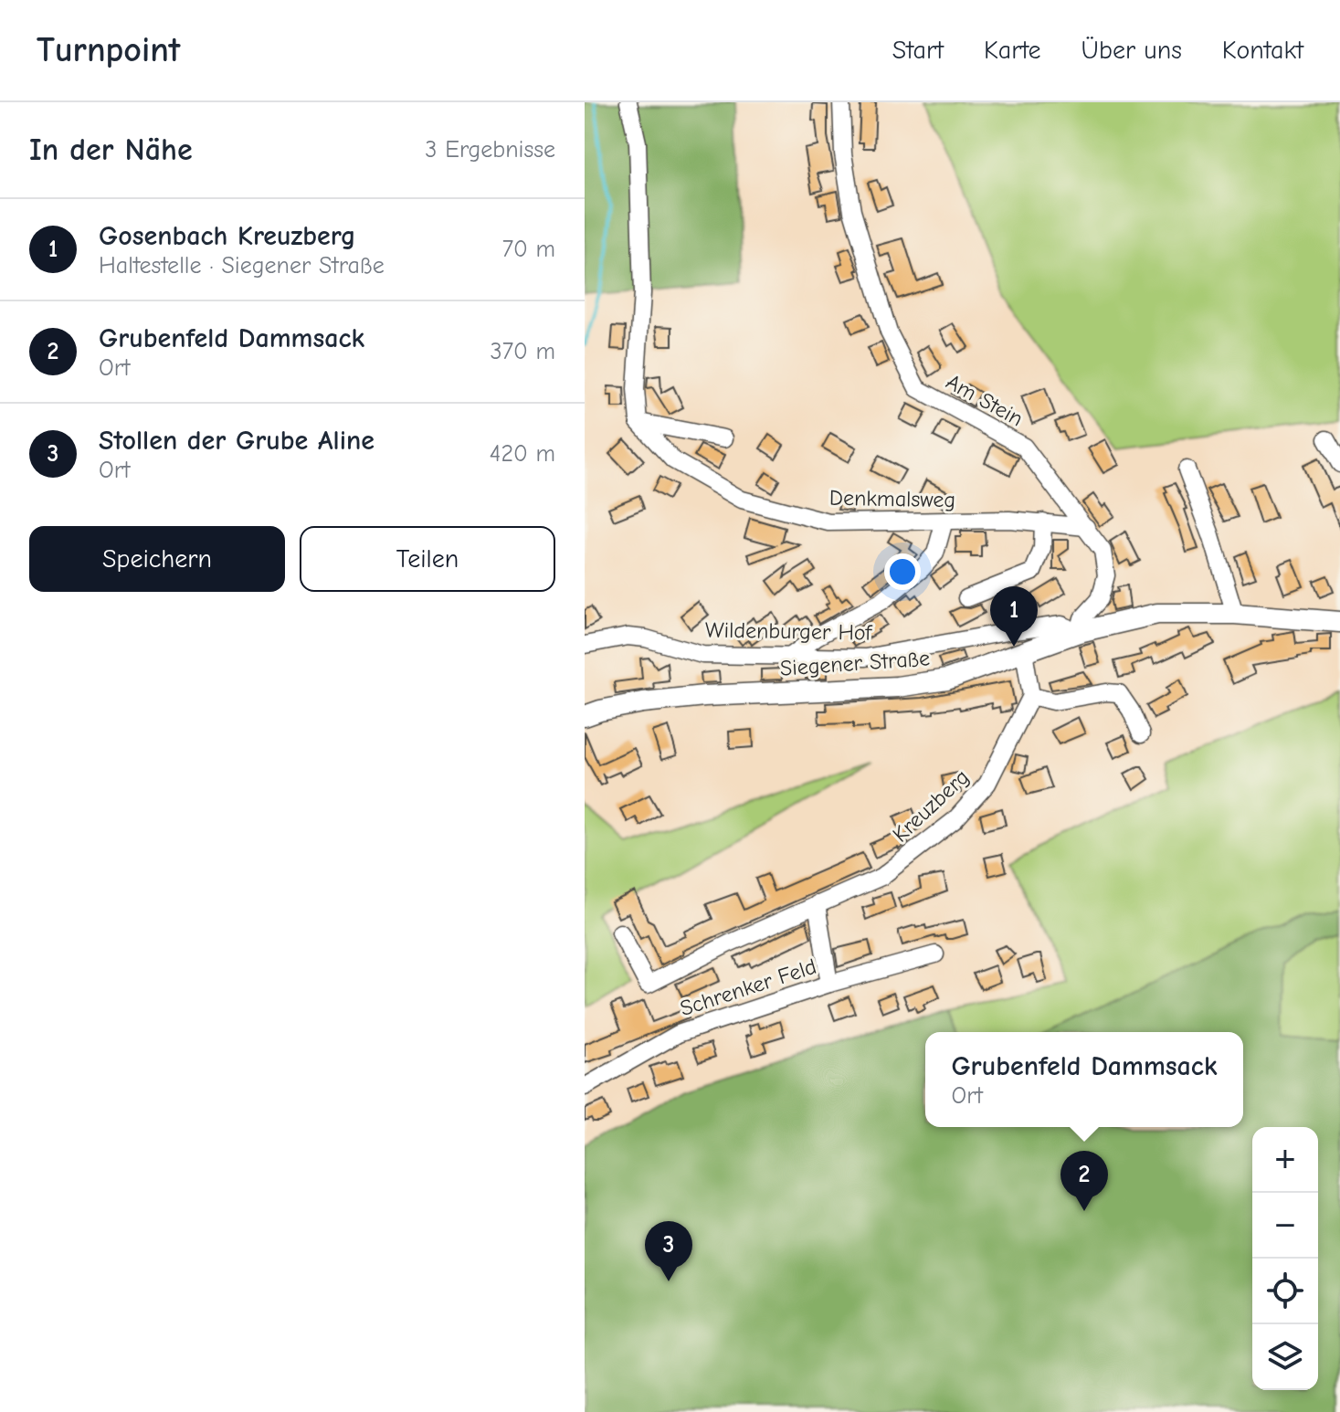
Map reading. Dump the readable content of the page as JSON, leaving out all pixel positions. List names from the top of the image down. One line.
{"streets":{"main road":["Siegener Straße"],"street":["Am Stein","Denkmalsweg","Wildenburger Hof","Kreuzberg","Schrenker Feld"]},"crossings":[["Am Stein","Denkmalsweg"],["Am Stein","Wildenburger Hof"],["Am Stein","Siegener Straße"],["Wildenburger Hof","Siegener Straße"]],"page":{"header":"Turnpoint","nav":["Start","Karte","Über uns","Kontakt"],"heading":["In der Nähe","3 Ergebnisse"],"list":[{"mark":"1","name":"Gosenbach Kreuzberg","note":"Haltestelle · Siegener Straße","value":"70 m"},{"mark":"2","name":"Grubenfeld Dammsack","note":"Ort","value":"370 m"},{"mark":"3","name":"Stollen der Grube Aline","note":"Ort","value":"420 m"}],"buttons":["Speichern","Teilen"],"pins":["1","2","3"],"popup":["Grubenfeld Dammsack","Ort"],"map_buttons":["+","−"]}}
